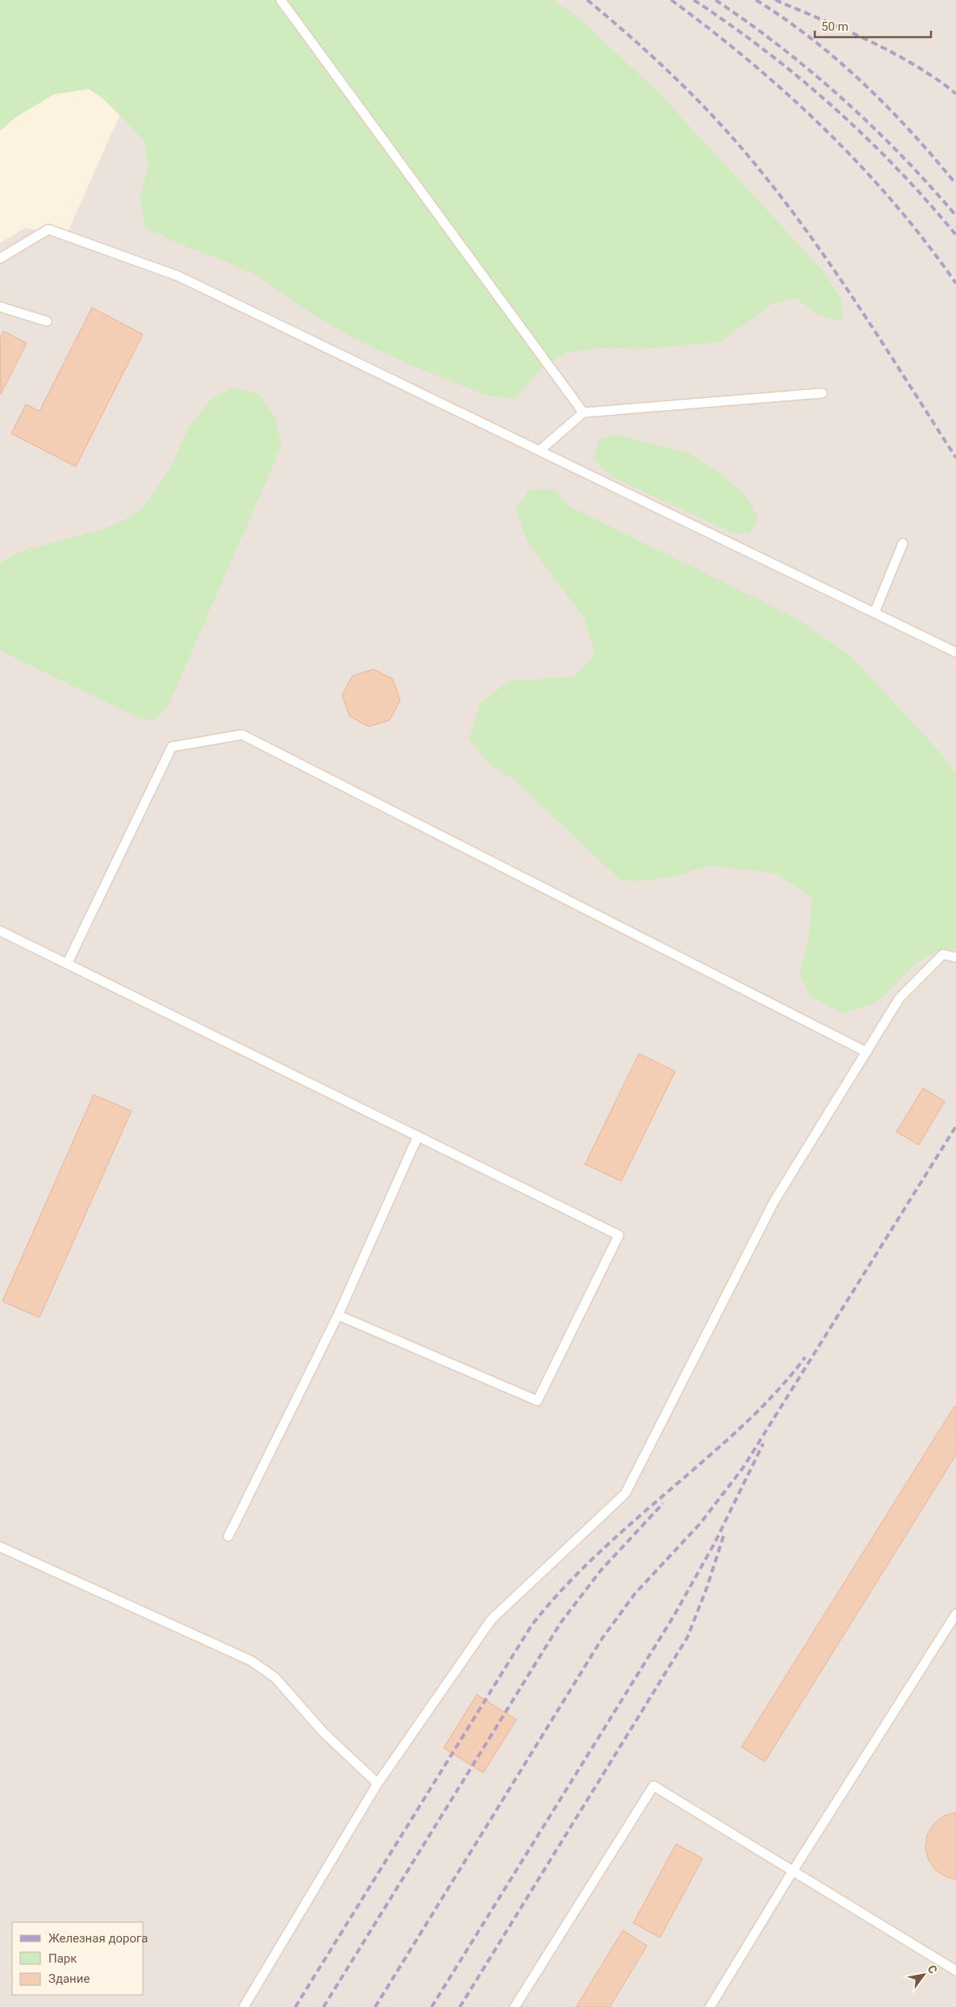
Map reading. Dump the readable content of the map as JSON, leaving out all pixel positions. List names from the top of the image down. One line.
{"legend":["Железная дорога","Парк","Здание"],"scale_bar":"50 m","north":"top right"}
